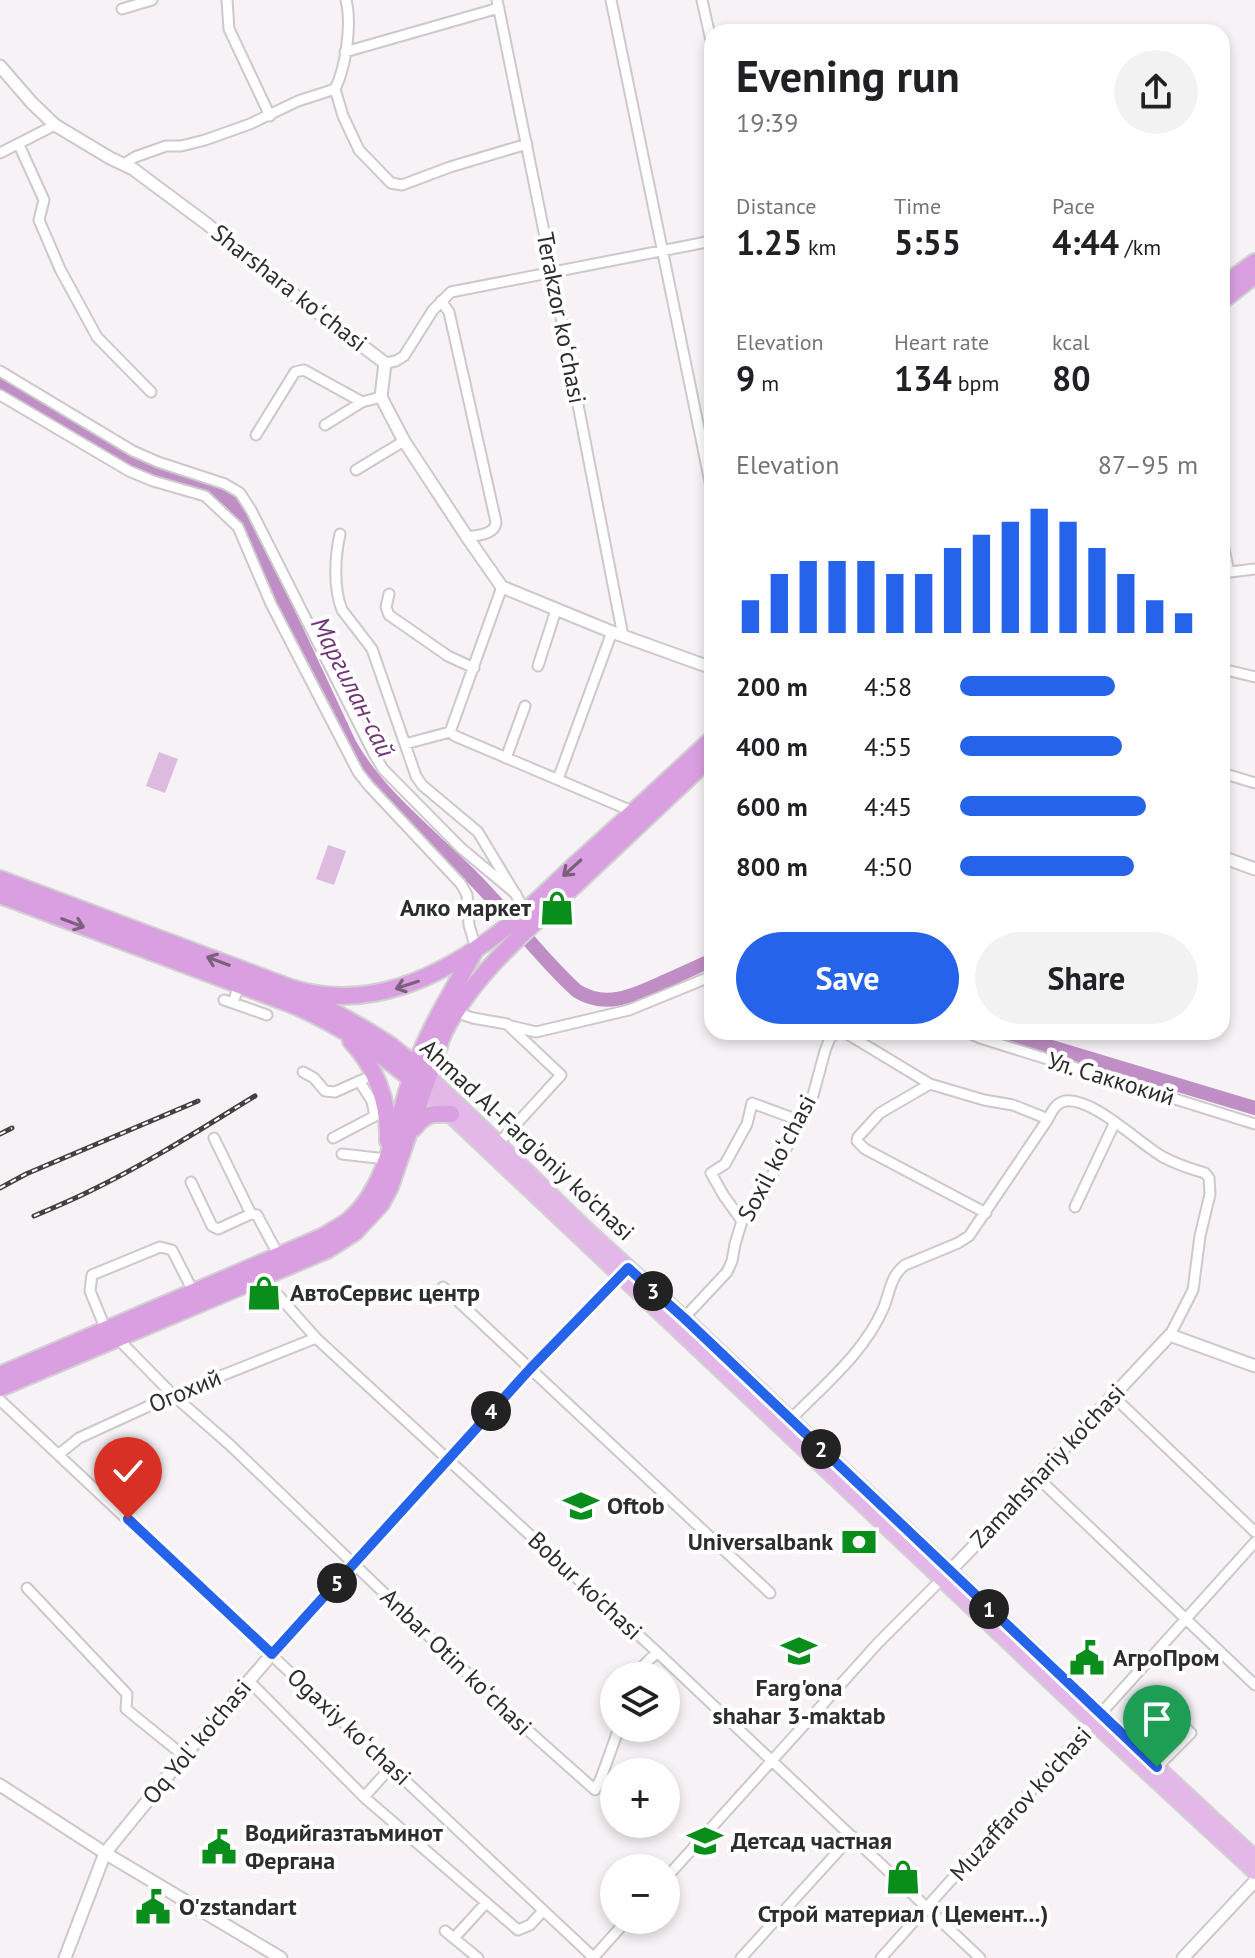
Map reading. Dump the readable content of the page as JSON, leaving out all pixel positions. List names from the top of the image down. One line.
{"streets":{"highway":["Ahmad Al-Farg'oniy ko'chasi"],"street":["Sharshara koʻchasi","Terakzor koʻchasi","Ул. Саккокий","Soxil koʻchasi","Огохий","Zamahshariy ko'chasi","Bobur ko'chasi","Anbar Otin koʻchasi","Ogaxiy koʻchasi","Oq Yol' ko'chasi","Muzaffarov ko'chasi"]},"crossings":[["Ahmad Al-Farg'oniy ko'chasi","Soxil koʻchasi"],["Ahmad Al-Farg'oniy ko'chasi","Zamahshariy ko'chasi"],["Ahmad Al-Farg'oniy ko'chasi","Oq Yol' ko'chasi"],["Ahmad Al-Farg'oniy ko'chasi","Muzaffarov ko'chasi"],["Огохий","Bobur ko'chasi"],["Огохий","Anbar Otin koʻchasi"],["Огохий","Ogaxiy koʻchasi"],["Zamahshariy ko'chasi","Bobur ko'chasi"],["Bobur ko'chasi","Oq Yol' ko'chasi"],["Bobur ko'chasi","Muzaffarov ko'chasi"],["Anbar Otin koʻchasi","Oq Yol' ko'chasi"],["Ogaxiy koʻchasi","Oq Yol' ko'chasi"]],"water":["Маргилан-сай"],"places":{"shop":["Алко маркет","АвтоСервис центр","Строй материал ( Цемент...)"],"school or university":["Oftob","Farg'ona shahar 3-maktab","Детсад частная"],"bank":["Universalbank"],"public building":["АгроПром","Водийгазтаъминот Фергана","O'zstandart"]},"page":{"heading":["Evening run","19:39"],"stats":[["Distance","1.25 km"],["Time","5:55"],["Pace","4:44 /km"],["Elevation","9 m"],["Heart rate","134 bpm"],["kcal","80"]],"chart":["Elevation","87–95 m"],"list":[{"name":"200 m","note":"4:58"},{"name":"400 m","note":"4:55"},{"name":"600 m","note":"4:45"},{"name":"800 m","note":"4:50"}],"buttons":["Save","Share"],"pins":["3","4","2","5","1"],"map_buttons":["+","−"]}}
